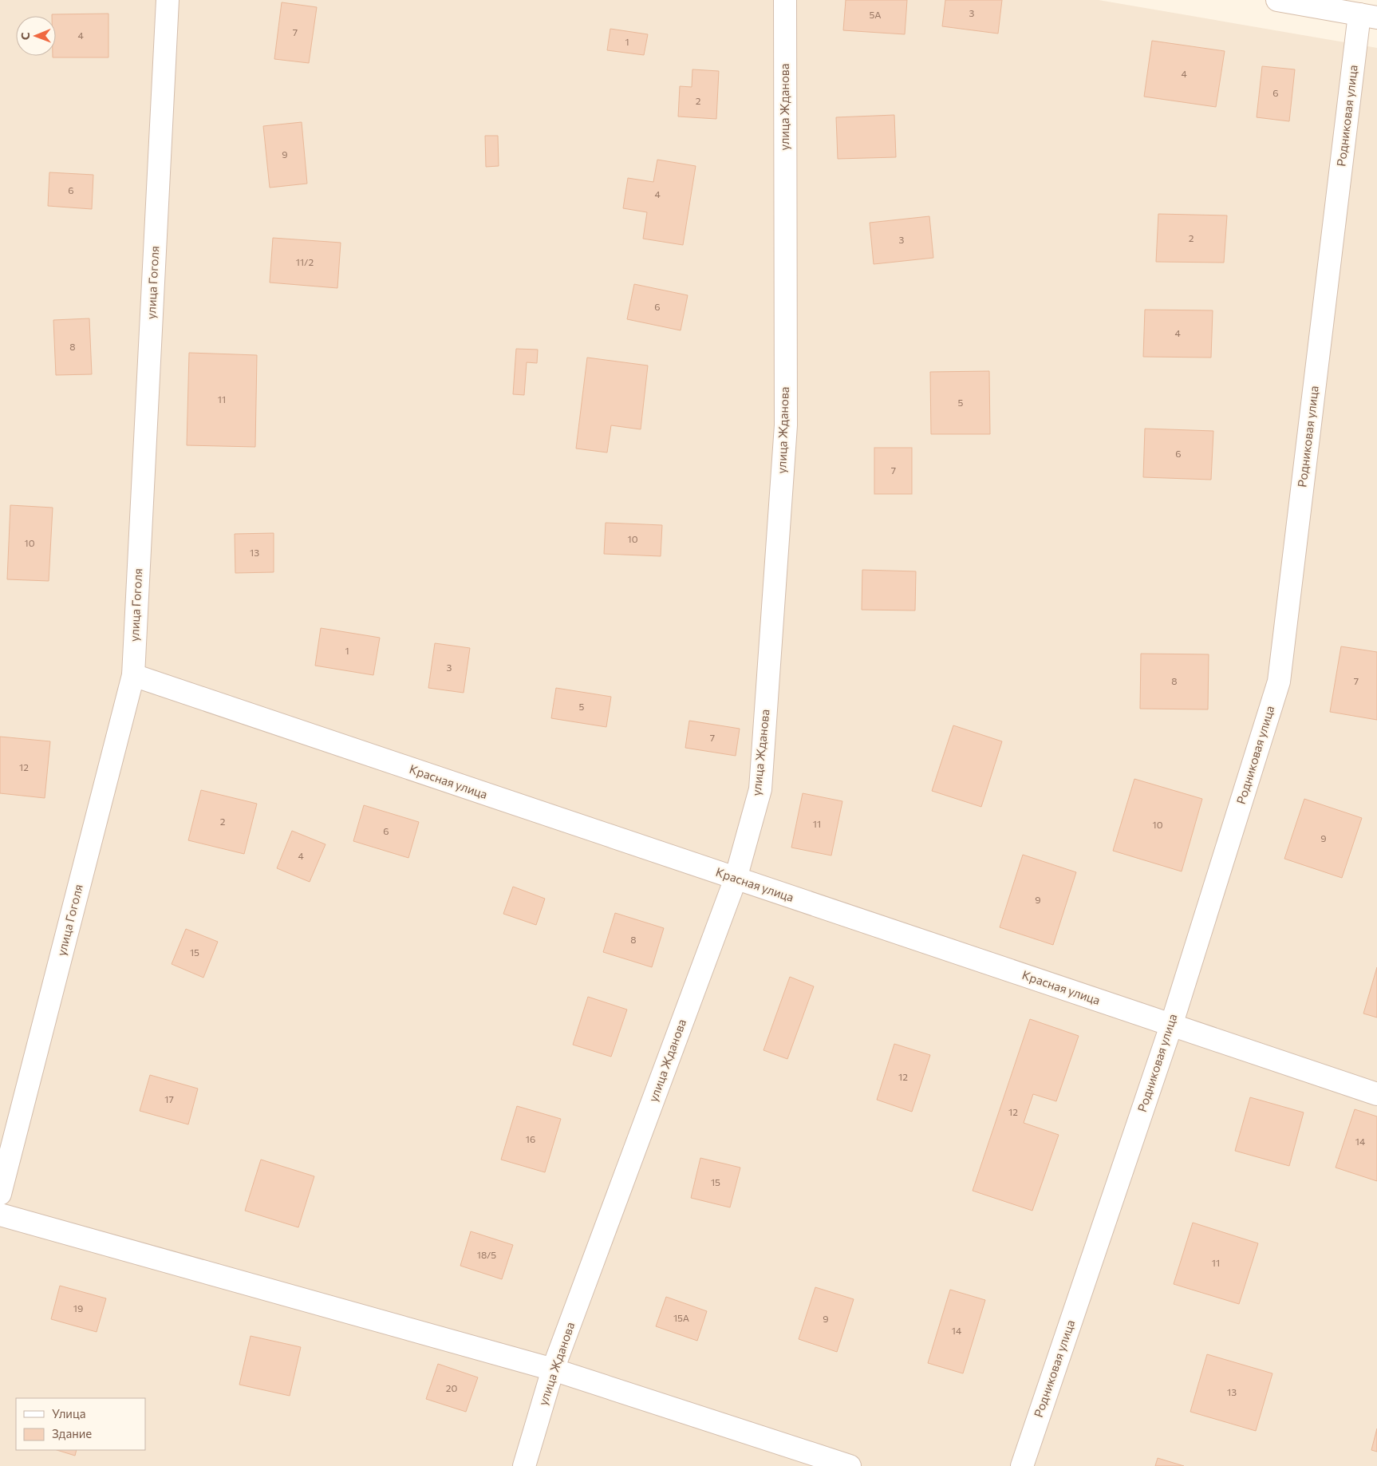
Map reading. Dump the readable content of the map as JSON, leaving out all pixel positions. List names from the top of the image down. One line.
{"streets":{"street":["улица Жданова","Родниковая улица","улица Гоголя","Красная улица"]},"crossings":[["улица Жданова","Красная улица"],["Родниковая улица","Красная улица"],["улица Гоголя","Красная улица"]],"house_numbers":["3","5А","7","4","1","4","6","2","9","6","4","2","3","11/2","6","4","8","11","5","6","7","10","10","13","1","3","8","7","5","7","12","2","11","10","6","9","4","9","8","15","12","17","12","16","14","15","18/5","11","19","15А","9","14","20","13"],"legend":["Улица","Здание"],"north":"left"}
